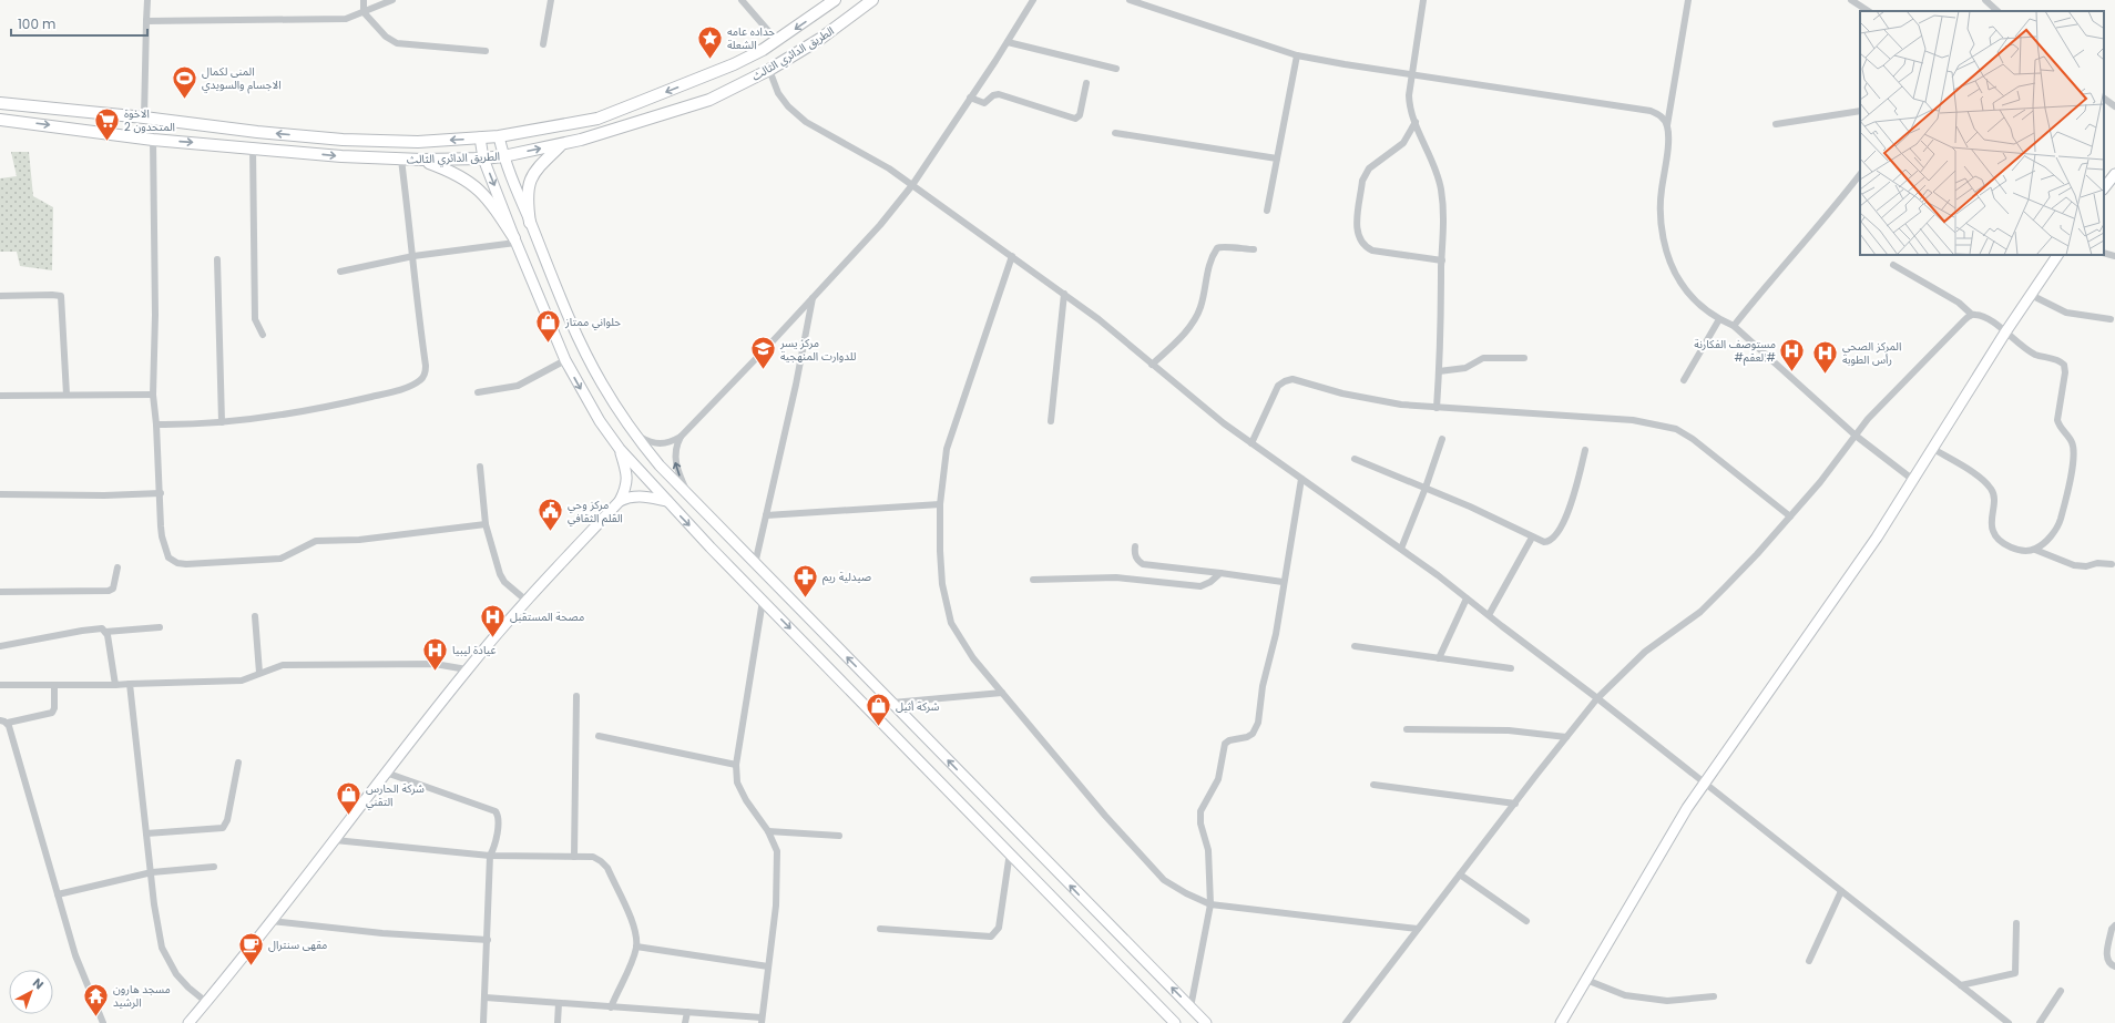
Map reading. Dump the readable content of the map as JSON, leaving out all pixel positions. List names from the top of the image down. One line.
{"streets":{"main road":["الطريق الدائري الثالث"]},"places":{"place":["حداده عامه الشعلة"],"sports":["المنى لكمال الاجسام والسويدي"],"supermarket":["الاخوة المتحدون 2"],"shop":["حلواني ممتاز","شركة أثيل","شركة الحارس التقني"],"school or university":["مركز يسر للدوارت المنهجية"],"hospital":["مستوصف الفكارنة #العقم#","المركز الصحي رأس الطوبة","مصحة المستقبل","عيادة ليبيا"],"public building":["مركز وحي القلم الثقافي"],"pharmacy":["صيدلية ريم"],"cafe":["مقهى سنترال"],"temple":["مسجد هارون الرشيد"]},"scale_bar":"100 m","north":"top right"}
